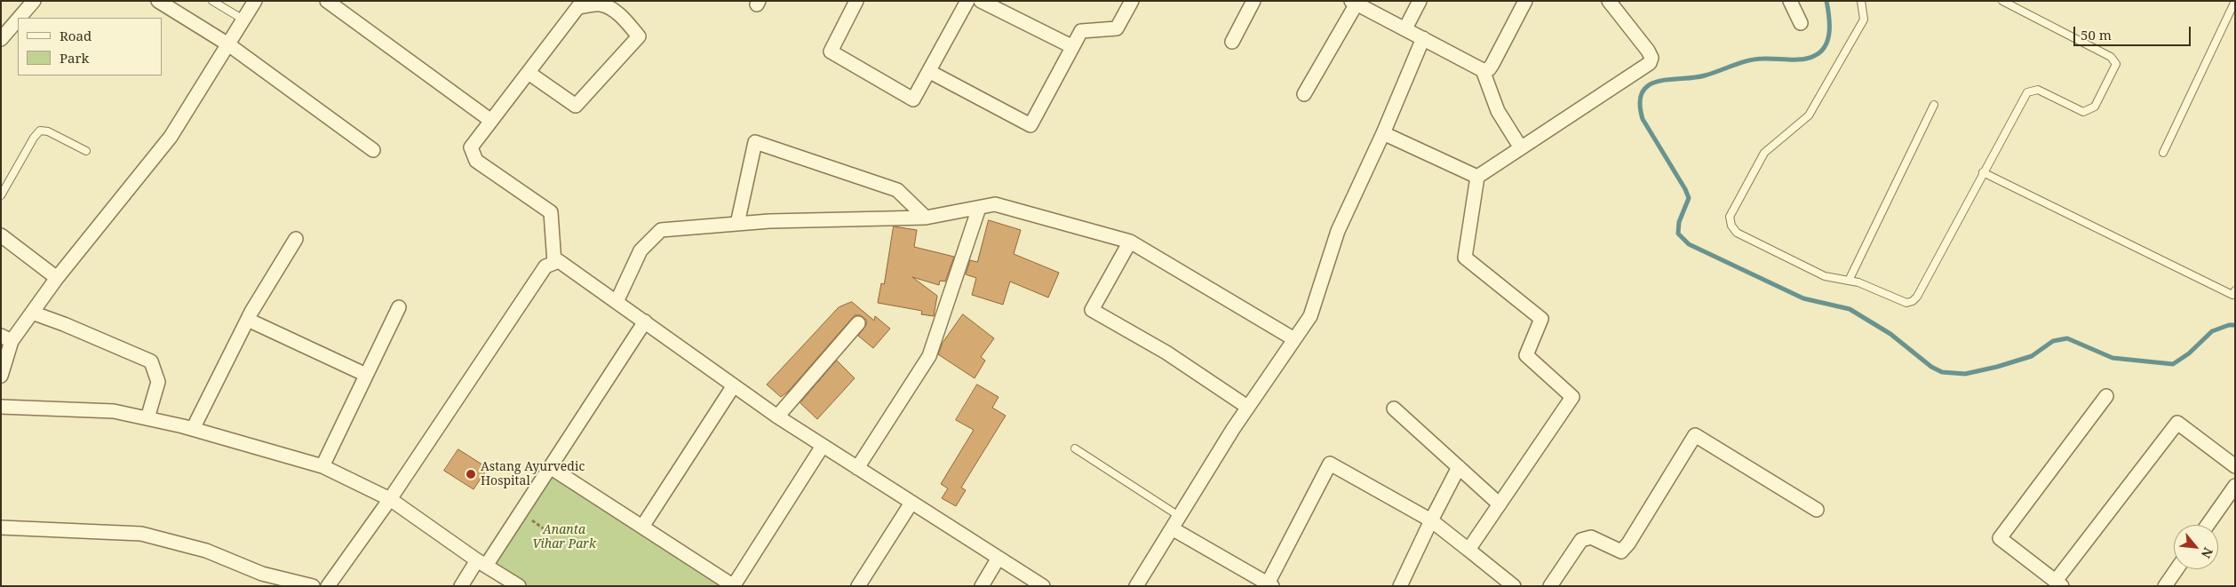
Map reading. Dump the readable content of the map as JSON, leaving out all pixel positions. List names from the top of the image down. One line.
{"parks":["Ananta Vihar Park"],"places":["Astang Ayurvedic Hospital"],"legend":["Road","Park"],"scale_bar":"50 m","north":"bottom right"}
